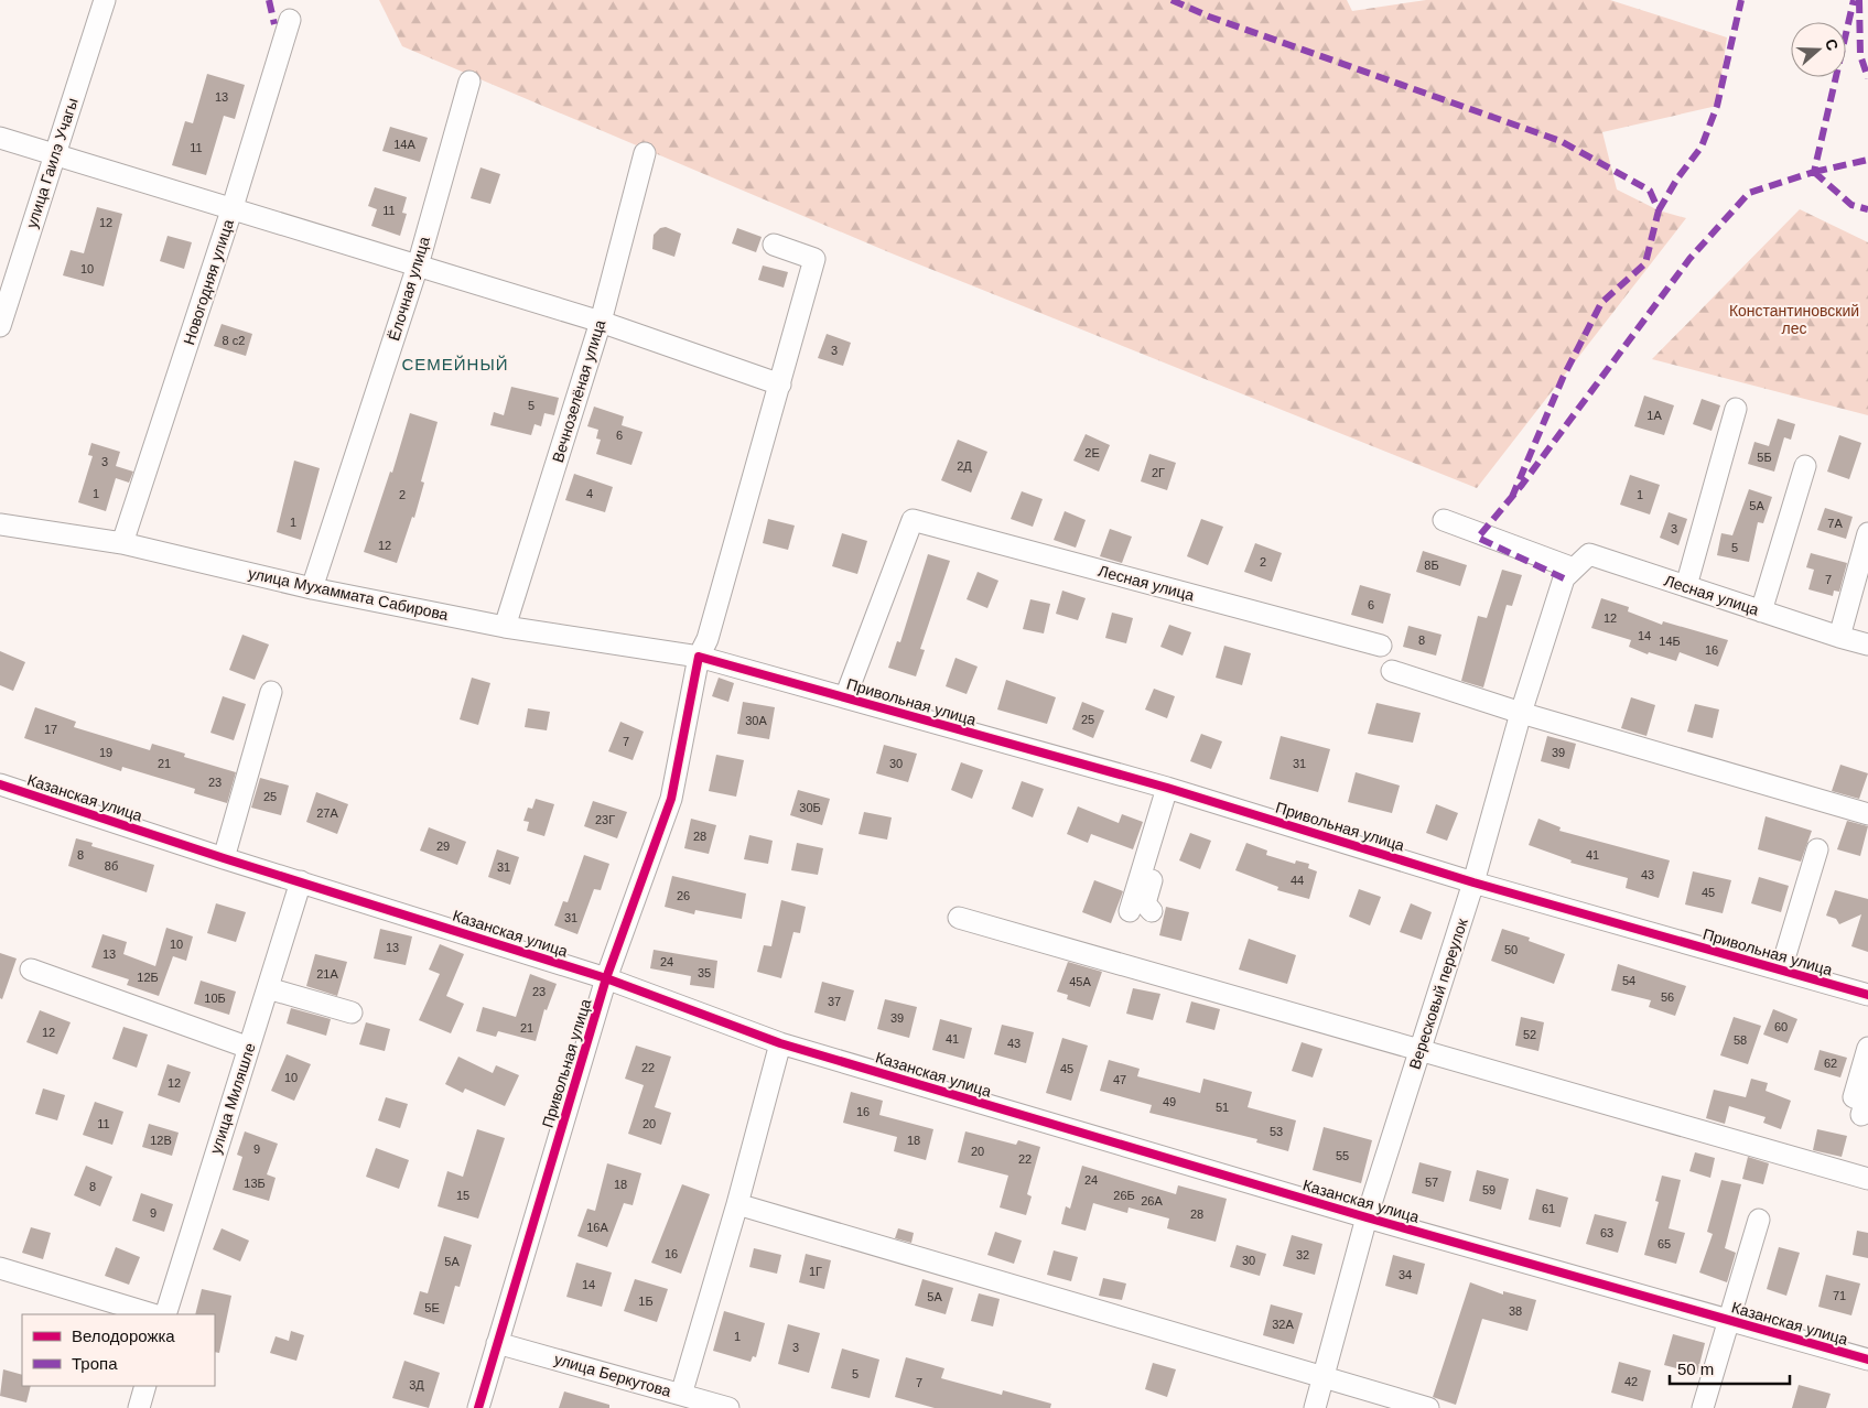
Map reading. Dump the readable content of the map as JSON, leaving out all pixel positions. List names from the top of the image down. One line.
{"streets":{"street":["улица Гаилэ Учагы","Новогодняя улица","Ёлочная улица","Вечнозелёная улица","Лесная улица","улица Мухаммата Сабирова","Привольная улица","Казанская улица","Вересковый переулок","улица Миляшле","улица Беркутова"]},"crossings":[["Новогодняя улица","улица Мухаммата Сабирова"],["Ёлочная улица","улица Мухаммата Сабирова"],["Вечнозелёная улица","улица Мухаммата Сабирова"],["Лесная улица","Привольная улица"],["Лесная улица","Вересковый переулок"],["улица Мухаммата Сабирова","Привольная улица"],["Привольная улица","Казанская улица"],["Привольная улица","Вересковый переулок"],["Привольная улица","улица Беркутова"],["Казанская улица","Вересковый переулок"],["Казанская улица","улица Миляшле"]],"districts":["СЕМЕЙНЫЙ"],"parks":["Константиновский лес"],"house_numbers":["13","14А","11","11","12","10","8 с2","3","5","1А","6","2Е","5Б","3","2Д","2Г","1","4","2","1","5А","1","7А","3","12","5","2","8Б","7","6","12","14","8","14Б","16","25","30А","17","7","19","39","21","30","31","23","25","30Б","27А","23Г","28","29","8","41","8б","31","43","44","45","26","31","10","13","50","13","24","35","21А","12Б","54","45А","23","56","10Б","37","39","60","21","12","52","41","58","43","62","22","45","10","47","12","49","51","16","11","20","53","12В","18","9","20","55","22","24","57","13Б","18","8","59","15","26Б","26А","61","9","28","16А","63","65","16","32","30","5А","1Г","34","14","71","5А","1Б","5Е","38","32А","1","3","5","42","7","3Д"],"legend":["Велодорожка","Тропа"],"scale_bar":"50 m","north":"right"}
